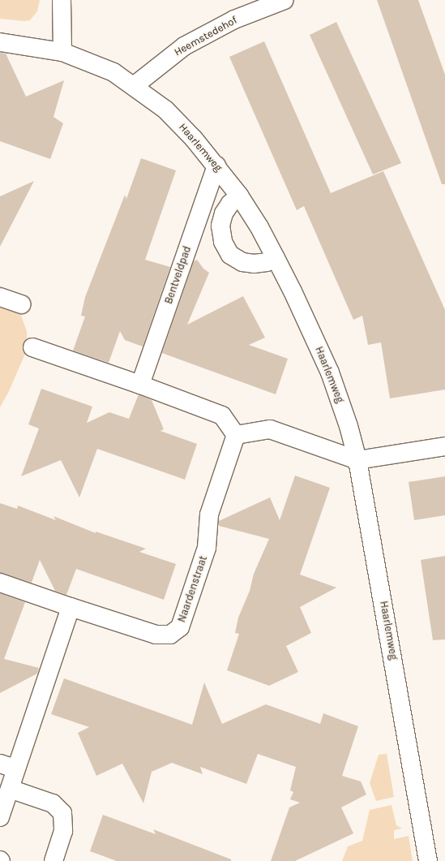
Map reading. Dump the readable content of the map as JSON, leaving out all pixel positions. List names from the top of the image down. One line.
{"streets":{"street":["Heemstedehof","Haarlemweg","Bentveldpad","Naardenstraat"]},"crossings":[["Heemstedehof","Haarlemweg"],["Haarlemweg","Bentveldpad"]]}
